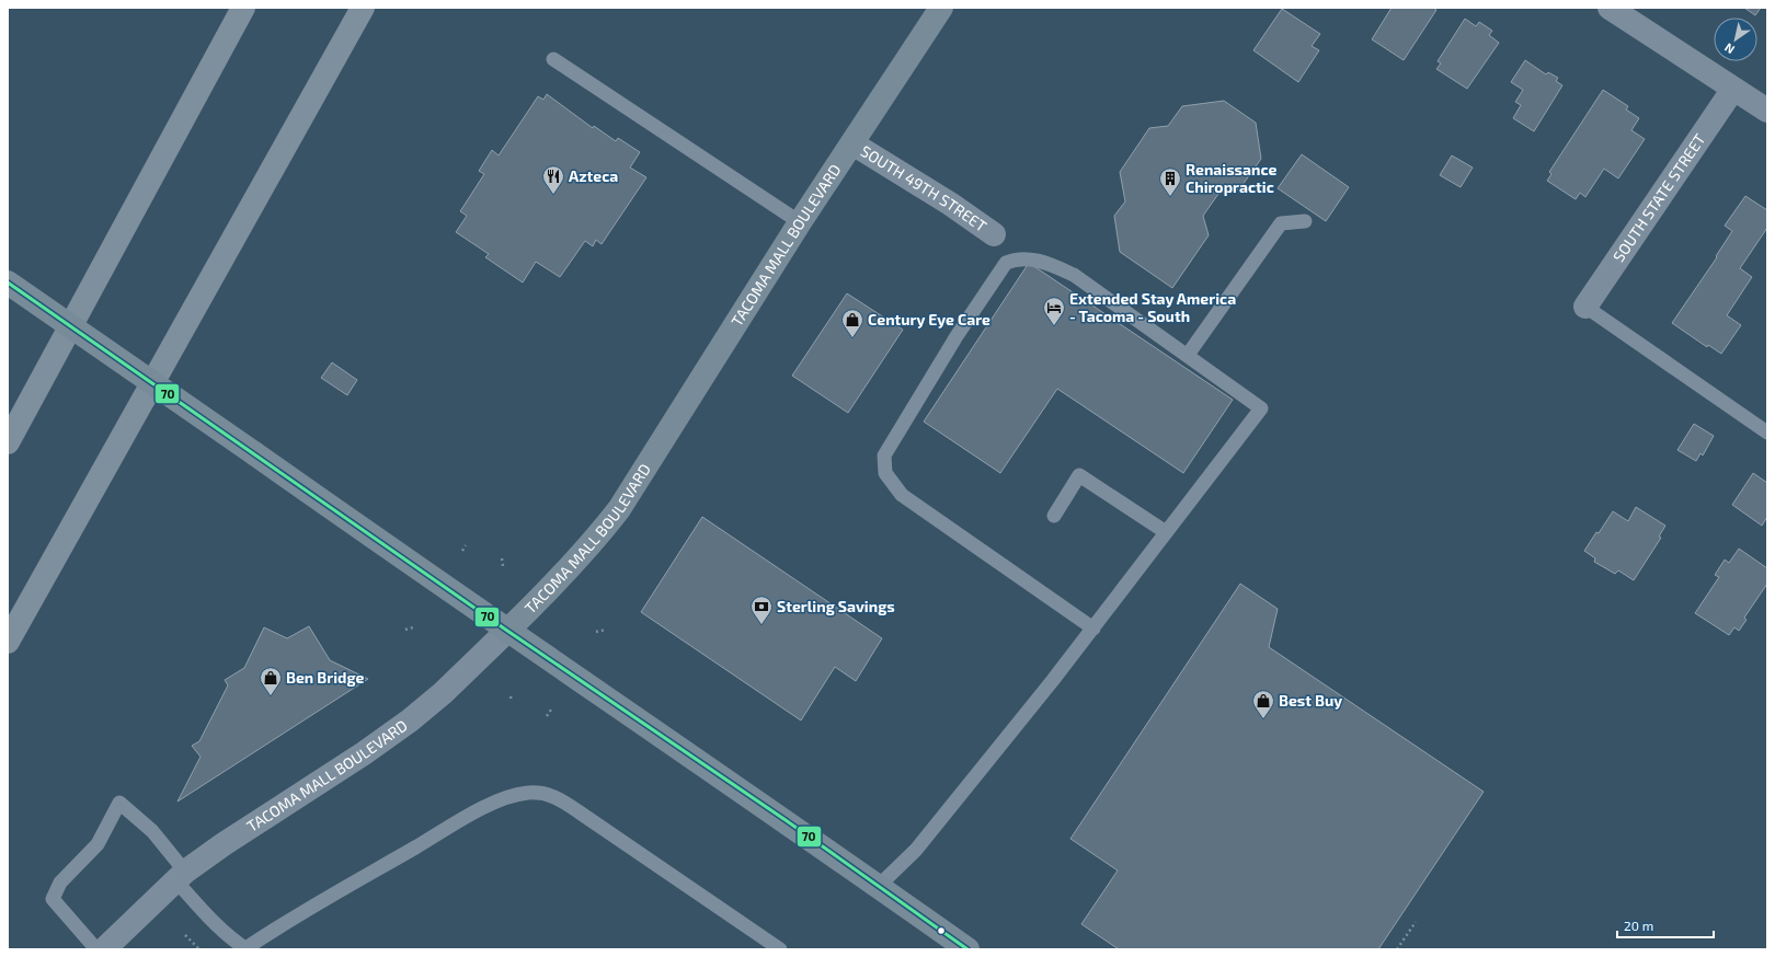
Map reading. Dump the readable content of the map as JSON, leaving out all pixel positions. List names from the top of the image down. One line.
{"streets":{"main road":["TACOMA MALL BOULEVARD"],"street":["SOUTH 49TH STREET","SOUTH STATE STREET"]},"crossings":[["SOUTH 49TH STREET","TACOMA MALL BOULEVARD"]],"places":{"restaurant":["Azteca"],"building":["Renaissance Chiropractic"],"hotel":["Extended Stay America - Tacoma - South"],"shop":["Century Eye Care","Ben Bridge","Best Buy"],"bank":["Sterling Savings"]},"lines":["transit line 70"],"scale_bar":"20 m","north":"bottom left"}
